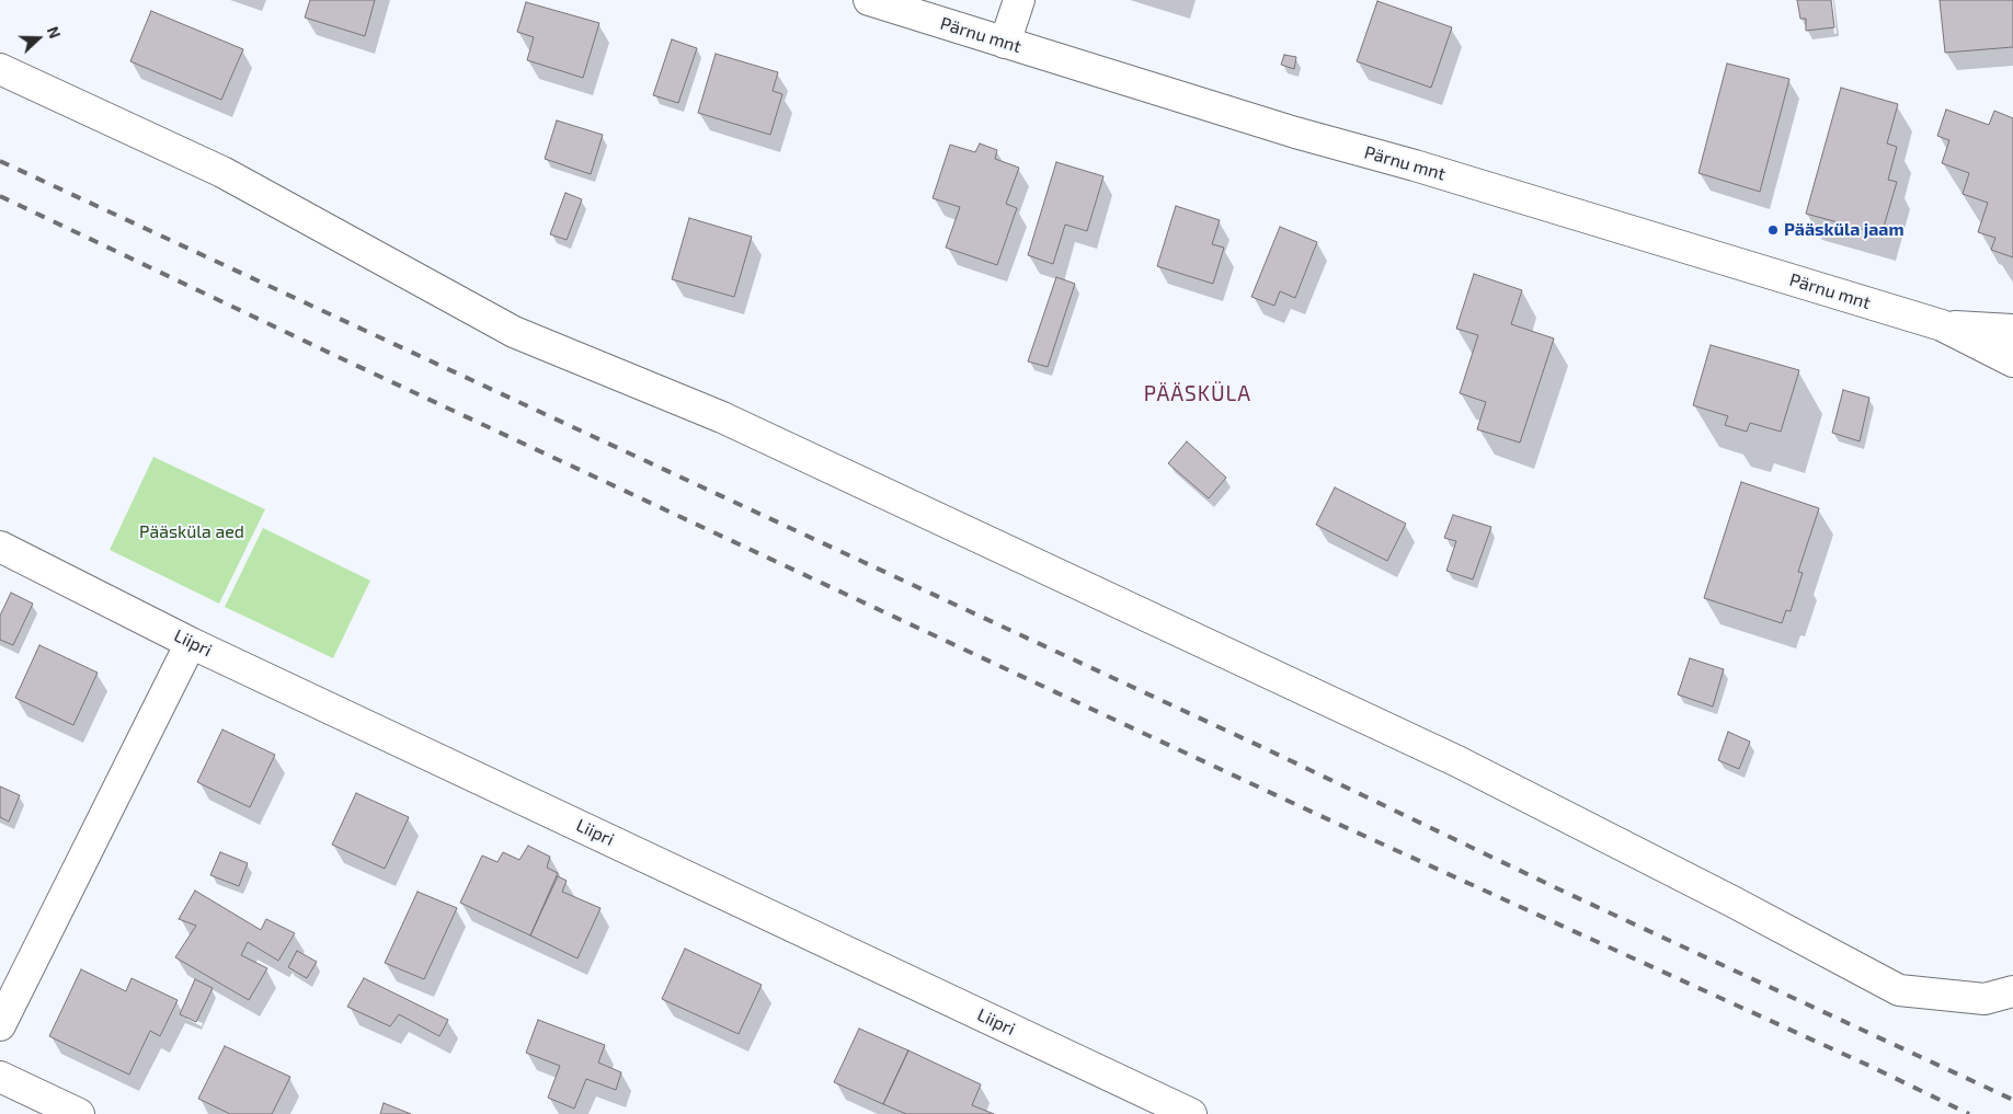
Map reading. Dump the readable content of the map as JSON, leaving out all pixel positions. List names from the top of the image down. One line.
{"streets":{"street":["Pärnu mnt","Liipri"]},"districts":["PÄÄSKÜLA"],"parks":["Pääsküla aed"],"places":["Pääsküla jaam"],"north":"right"}
